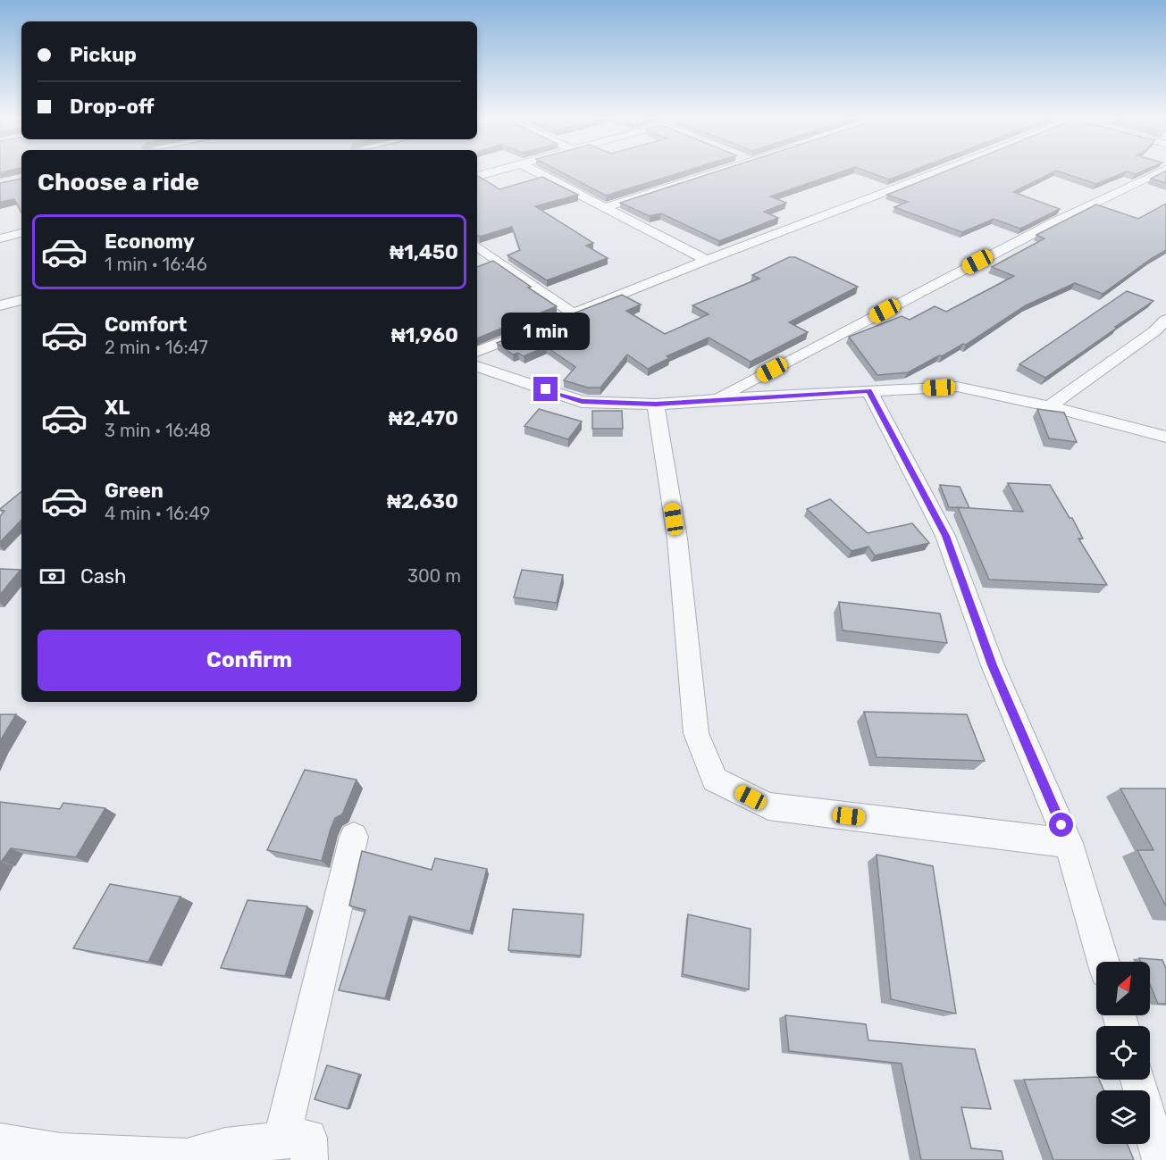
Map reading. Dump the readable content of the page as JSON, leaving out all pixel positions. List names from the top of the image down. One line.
{"north":"top right","page":{"banner":["Pickup","Drop-off"],"heading":"Choose a ride","list":[{"name":"Economy","note":"1 min · 16:46","value":"₦1,450"},{"name":"Comfort","note":"2 min · 16:47","value":"₦1,960"},{"name":"XL","note":"3 min · 16:48","value":"₦2,470"},{"name":"Green","note":"4 min · 16:49","value":"₦2,630"}],"bubble":"1 min","pay":["Cash","300 m"],"buttons":"Confirm"}}
